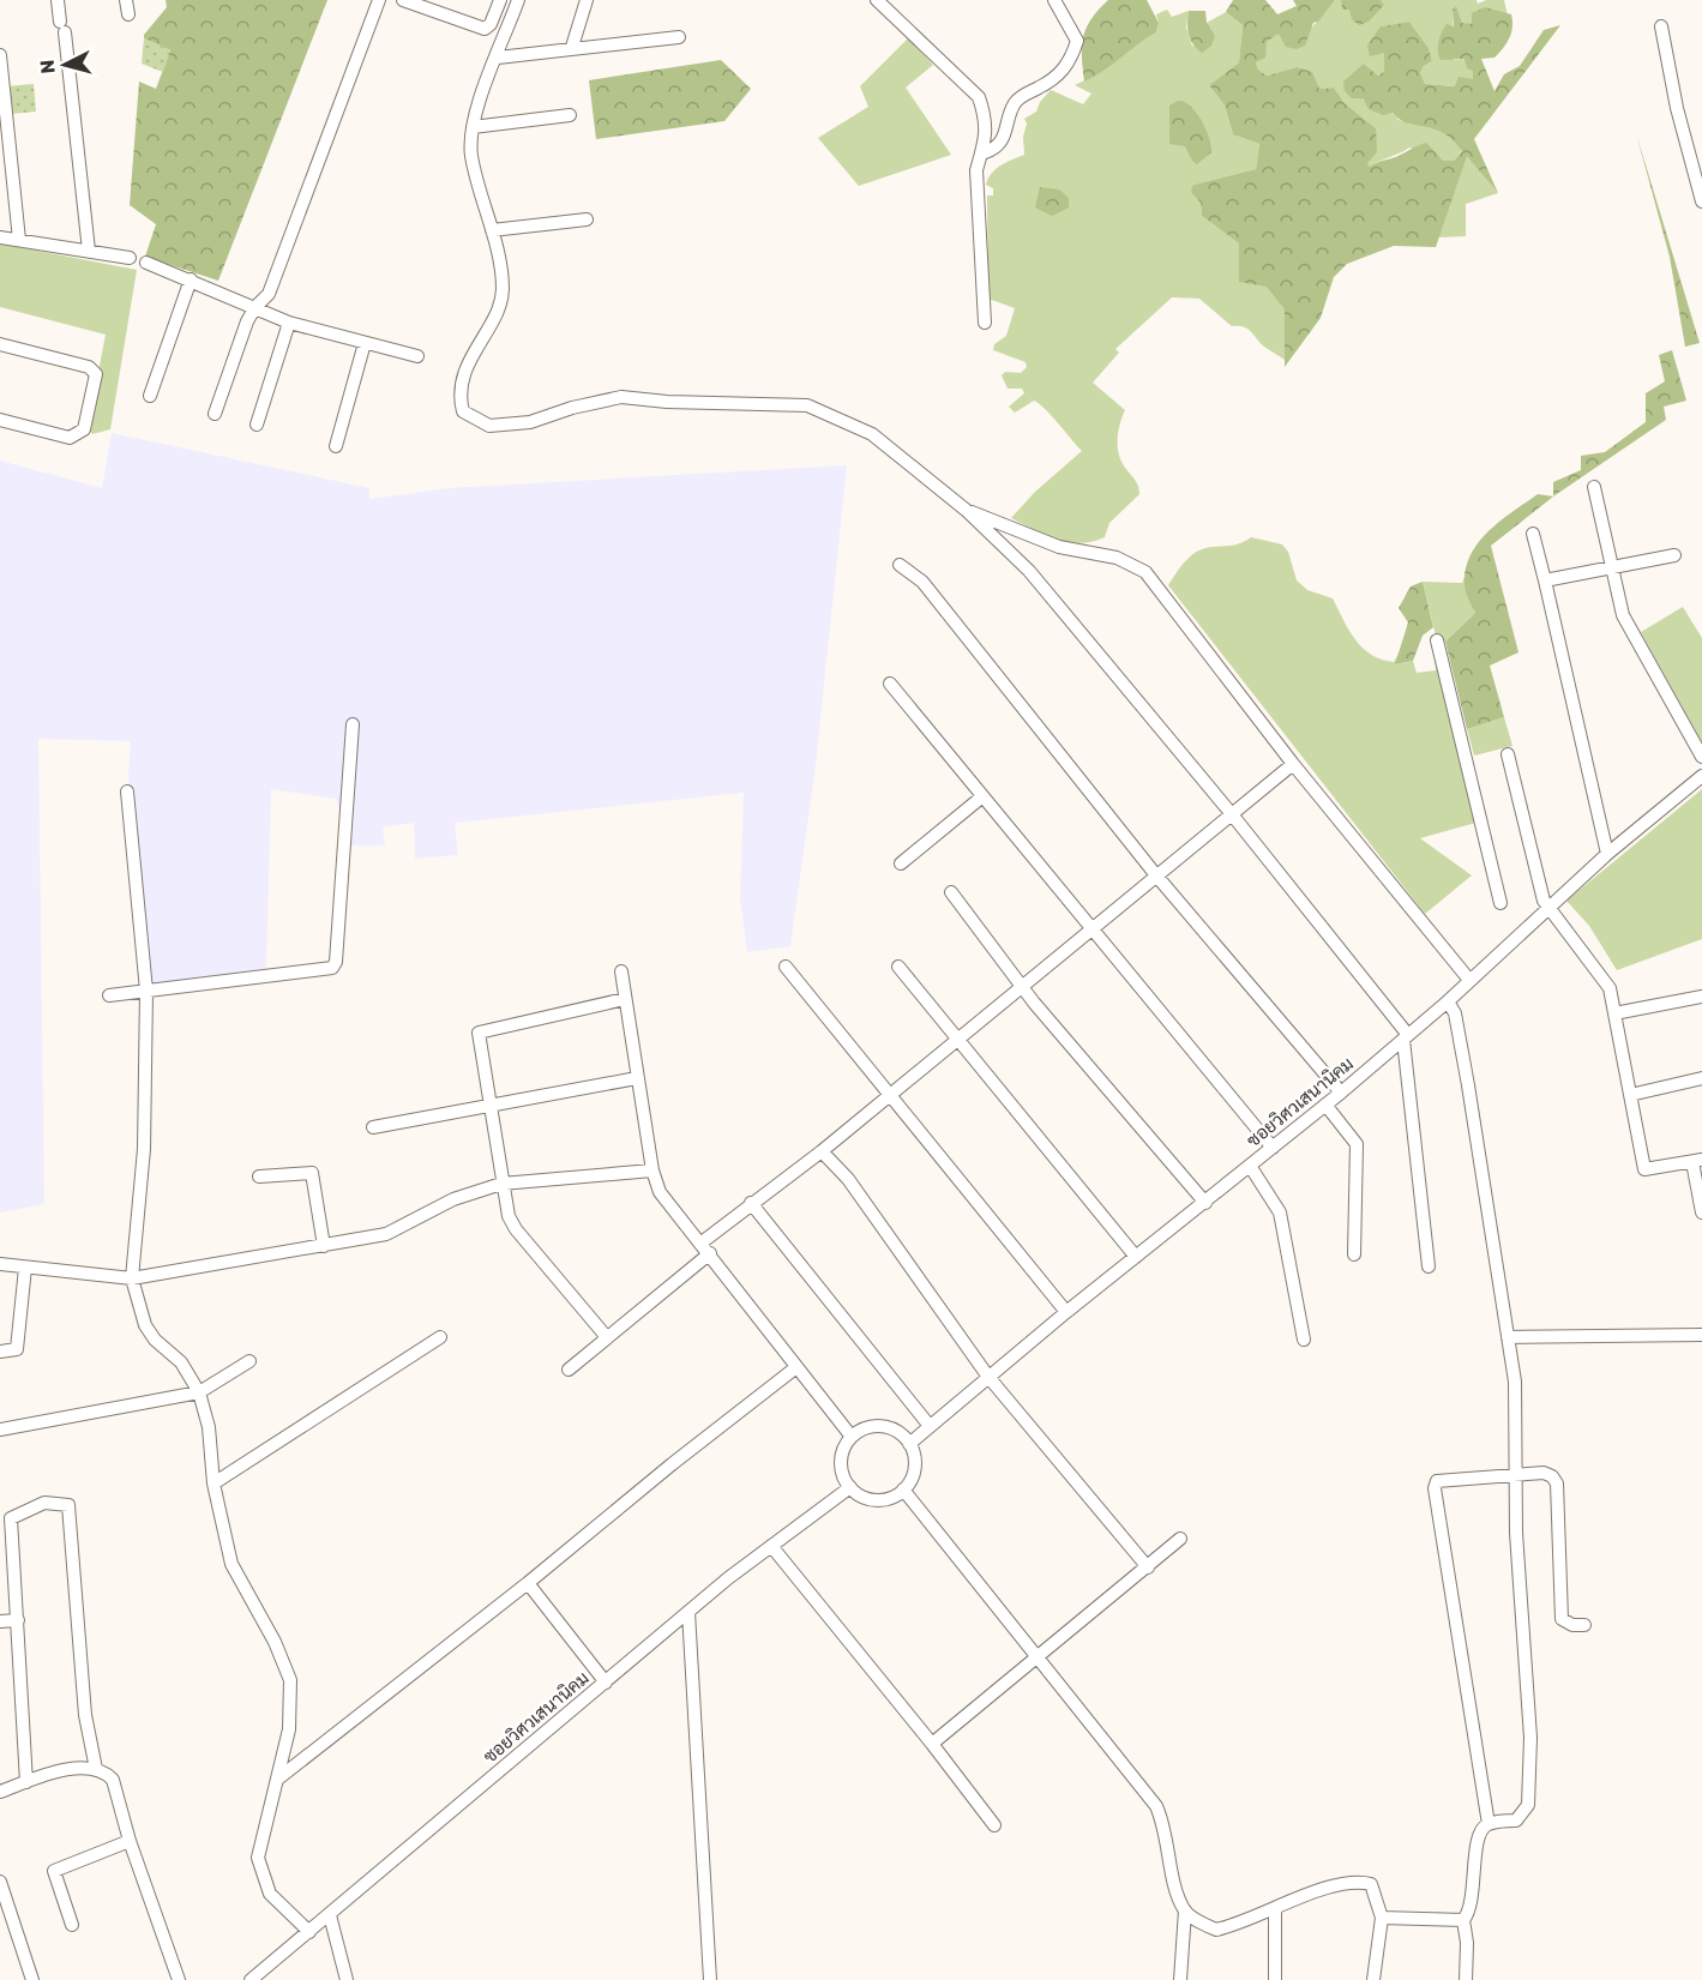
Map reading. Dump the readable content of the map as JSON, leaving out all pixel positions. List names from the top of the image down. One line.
{"streets":{"street":["ซอยวิศวเสนานิคม"]},"north":"left"}
